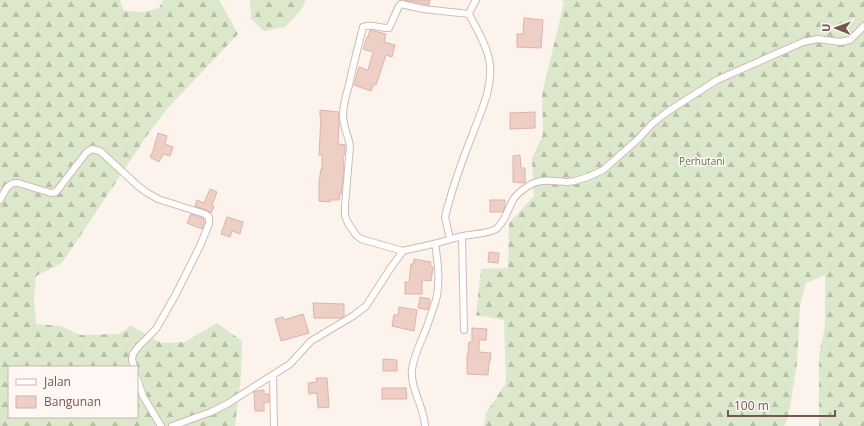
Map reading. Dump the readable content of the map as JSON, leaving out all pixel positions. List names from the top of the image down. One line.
{"parks":["Perhutani"],"legend":["Jalan","Bangunan"],"scale_bar":"100 m","north":"left"}
